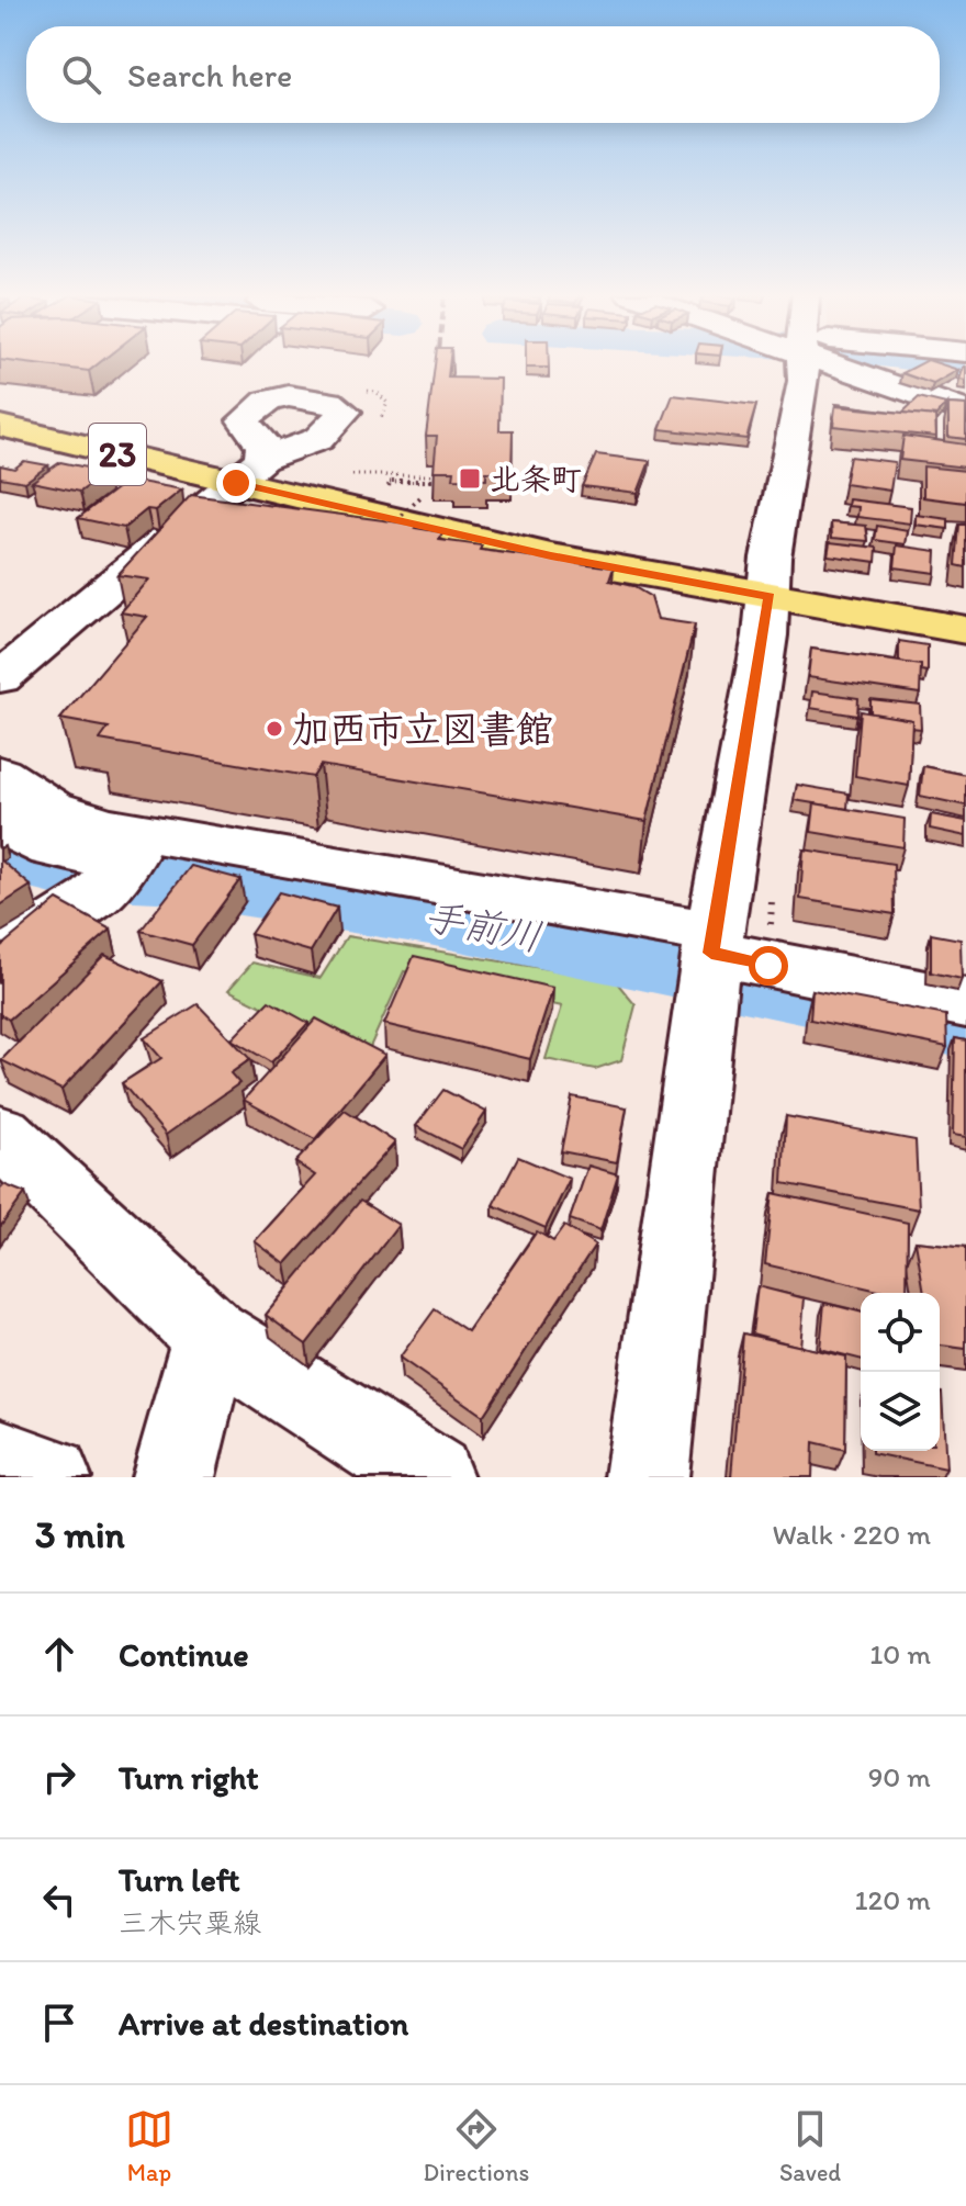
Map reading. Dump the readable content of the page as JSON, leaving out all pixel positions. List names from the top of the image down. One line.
{"streets":{"main road":["23"]},"water":["手前川"],"places":{"transit":["北条町"],"other":["加西市立図書館"]},"page":{"search":"Search here","heading":["3 min","Walk · 220 m"],"list":[["Continue","10 m"],["Turn right","90 m"],["Turn left","三木宍粟線","120 m"],"Arrive at destination"],"nav":["Map","Directions","Saved"]}}
